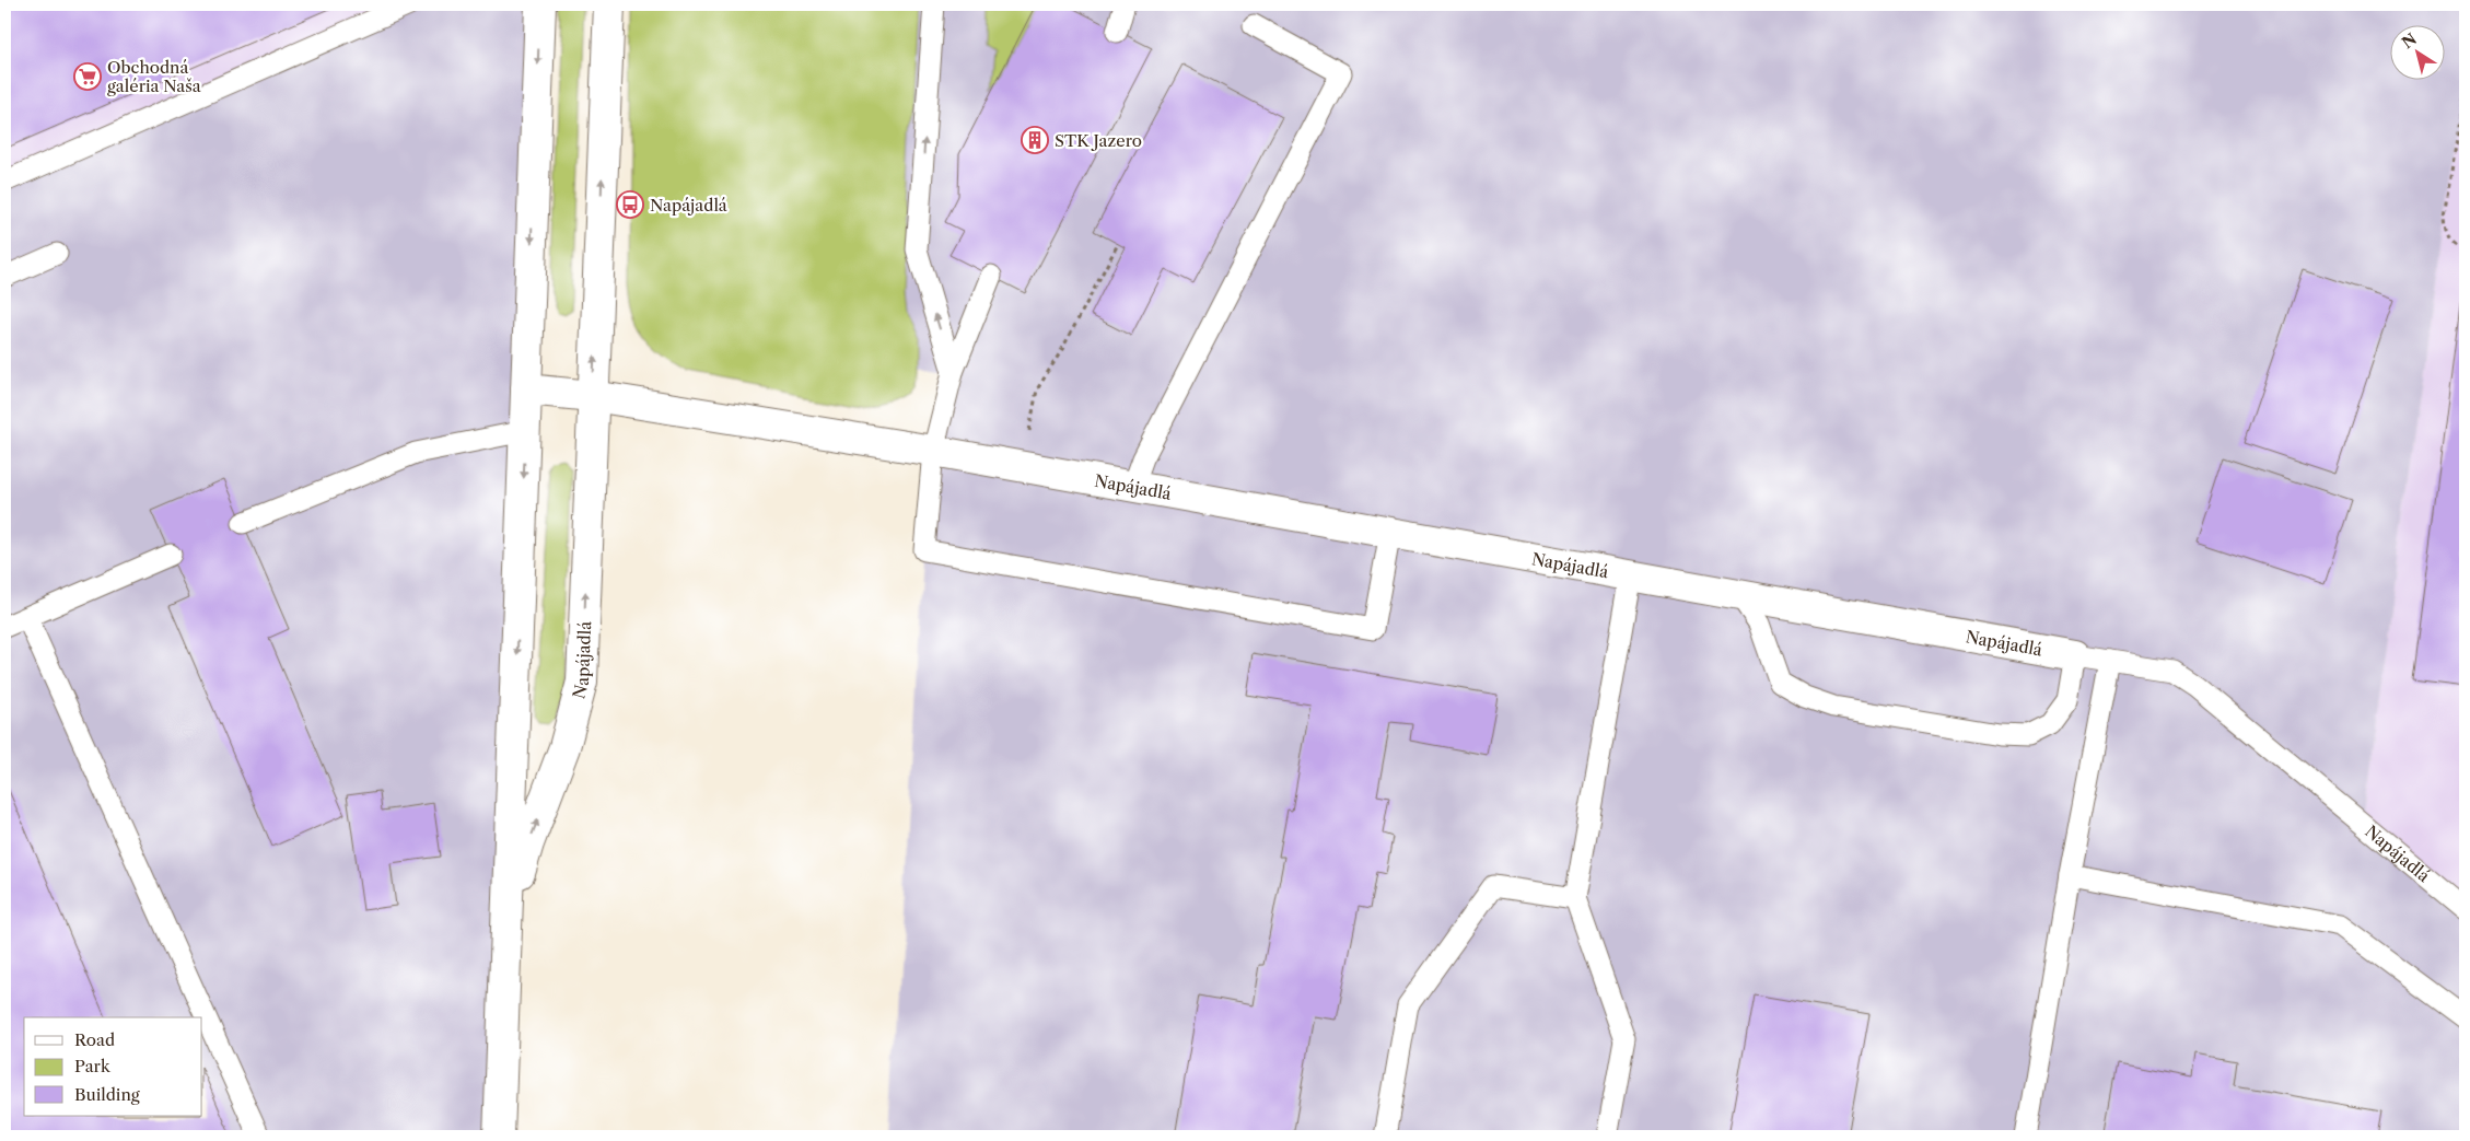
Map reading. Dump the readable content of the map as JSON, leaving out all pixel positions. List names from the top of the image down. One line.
{"streets":{"street":["Napájadlá"]},"places":{"supermarket":["Obchodná galéria Naša"],"building":["STK Jazero"],"bus stop":["Napájadlá"]},"legend":["Road","Park","Building"],"north":"top left"}
